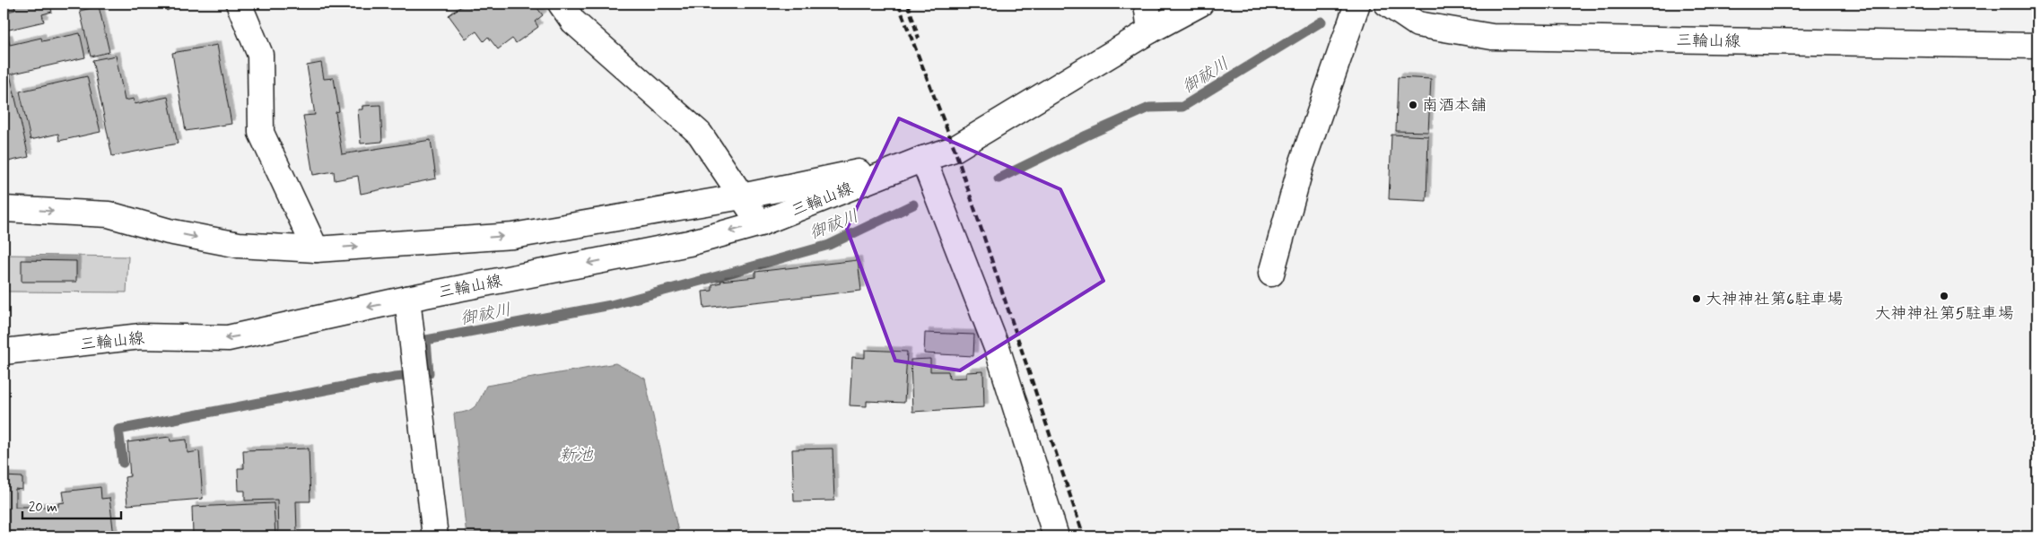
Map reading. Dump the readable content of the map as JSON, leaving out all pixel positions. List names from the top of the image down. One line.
{"streets":{"main road":["三輪山線"]},"water":["御祓川","新池"],"places":["南酒本舗","大神神社第5駐車場","大神神社第6駐車場"],"scale_bar":"20 m"}
